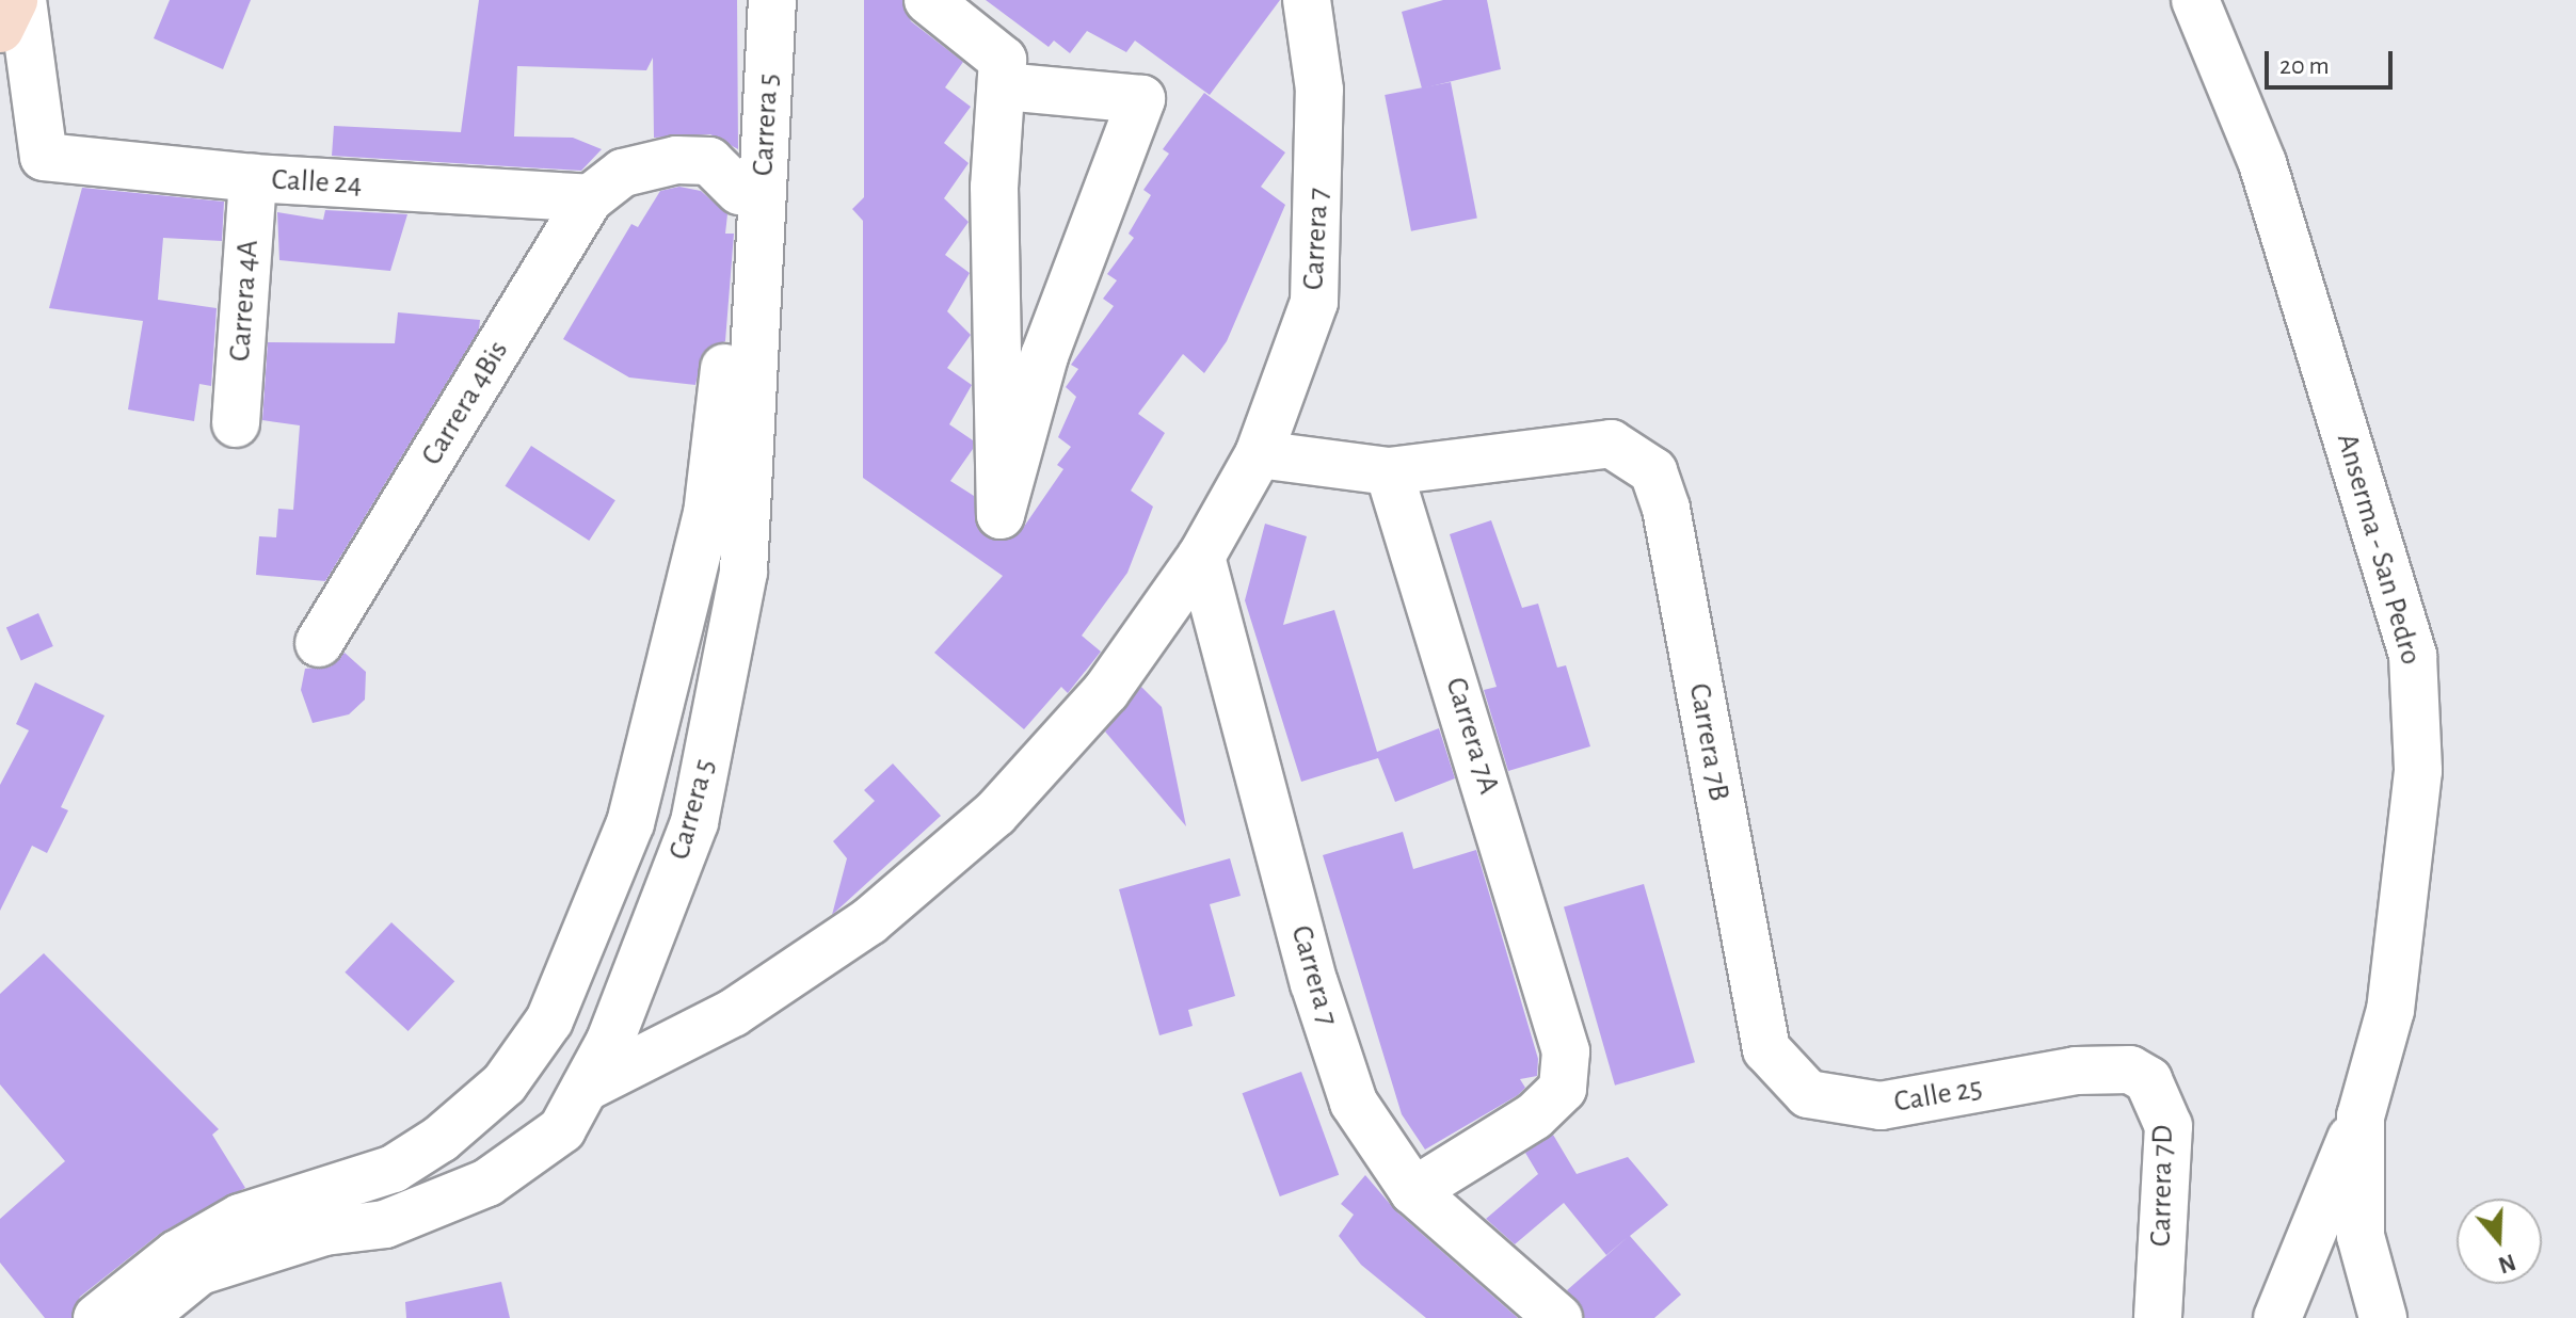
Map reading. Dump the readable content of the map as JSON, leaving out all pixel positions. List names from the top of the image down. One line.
{"streets":{"street":["Carrera 5","Calle 24","Carrera 7","Carrera 4A","Carrera 4Bis","Anserma - San Pedro","Carrera 7A","Carrera 7B","Calle 25","Carrera 7D"]},"crossings":[["Carrera 5","Calle 24"],["Carrera 5","Carrera 7"],["Calle 24","Carrera 4A"],["Calle 24","Carrera 4Bis"],["Carrera 7","Carrera 7A"],["Carrera 7A","Carrera 7B"],["Carrera 7B","Calle 25"],["Calle 25","Carrera 7D"]],"scale_bar":"20 m","north":"bottom"}
